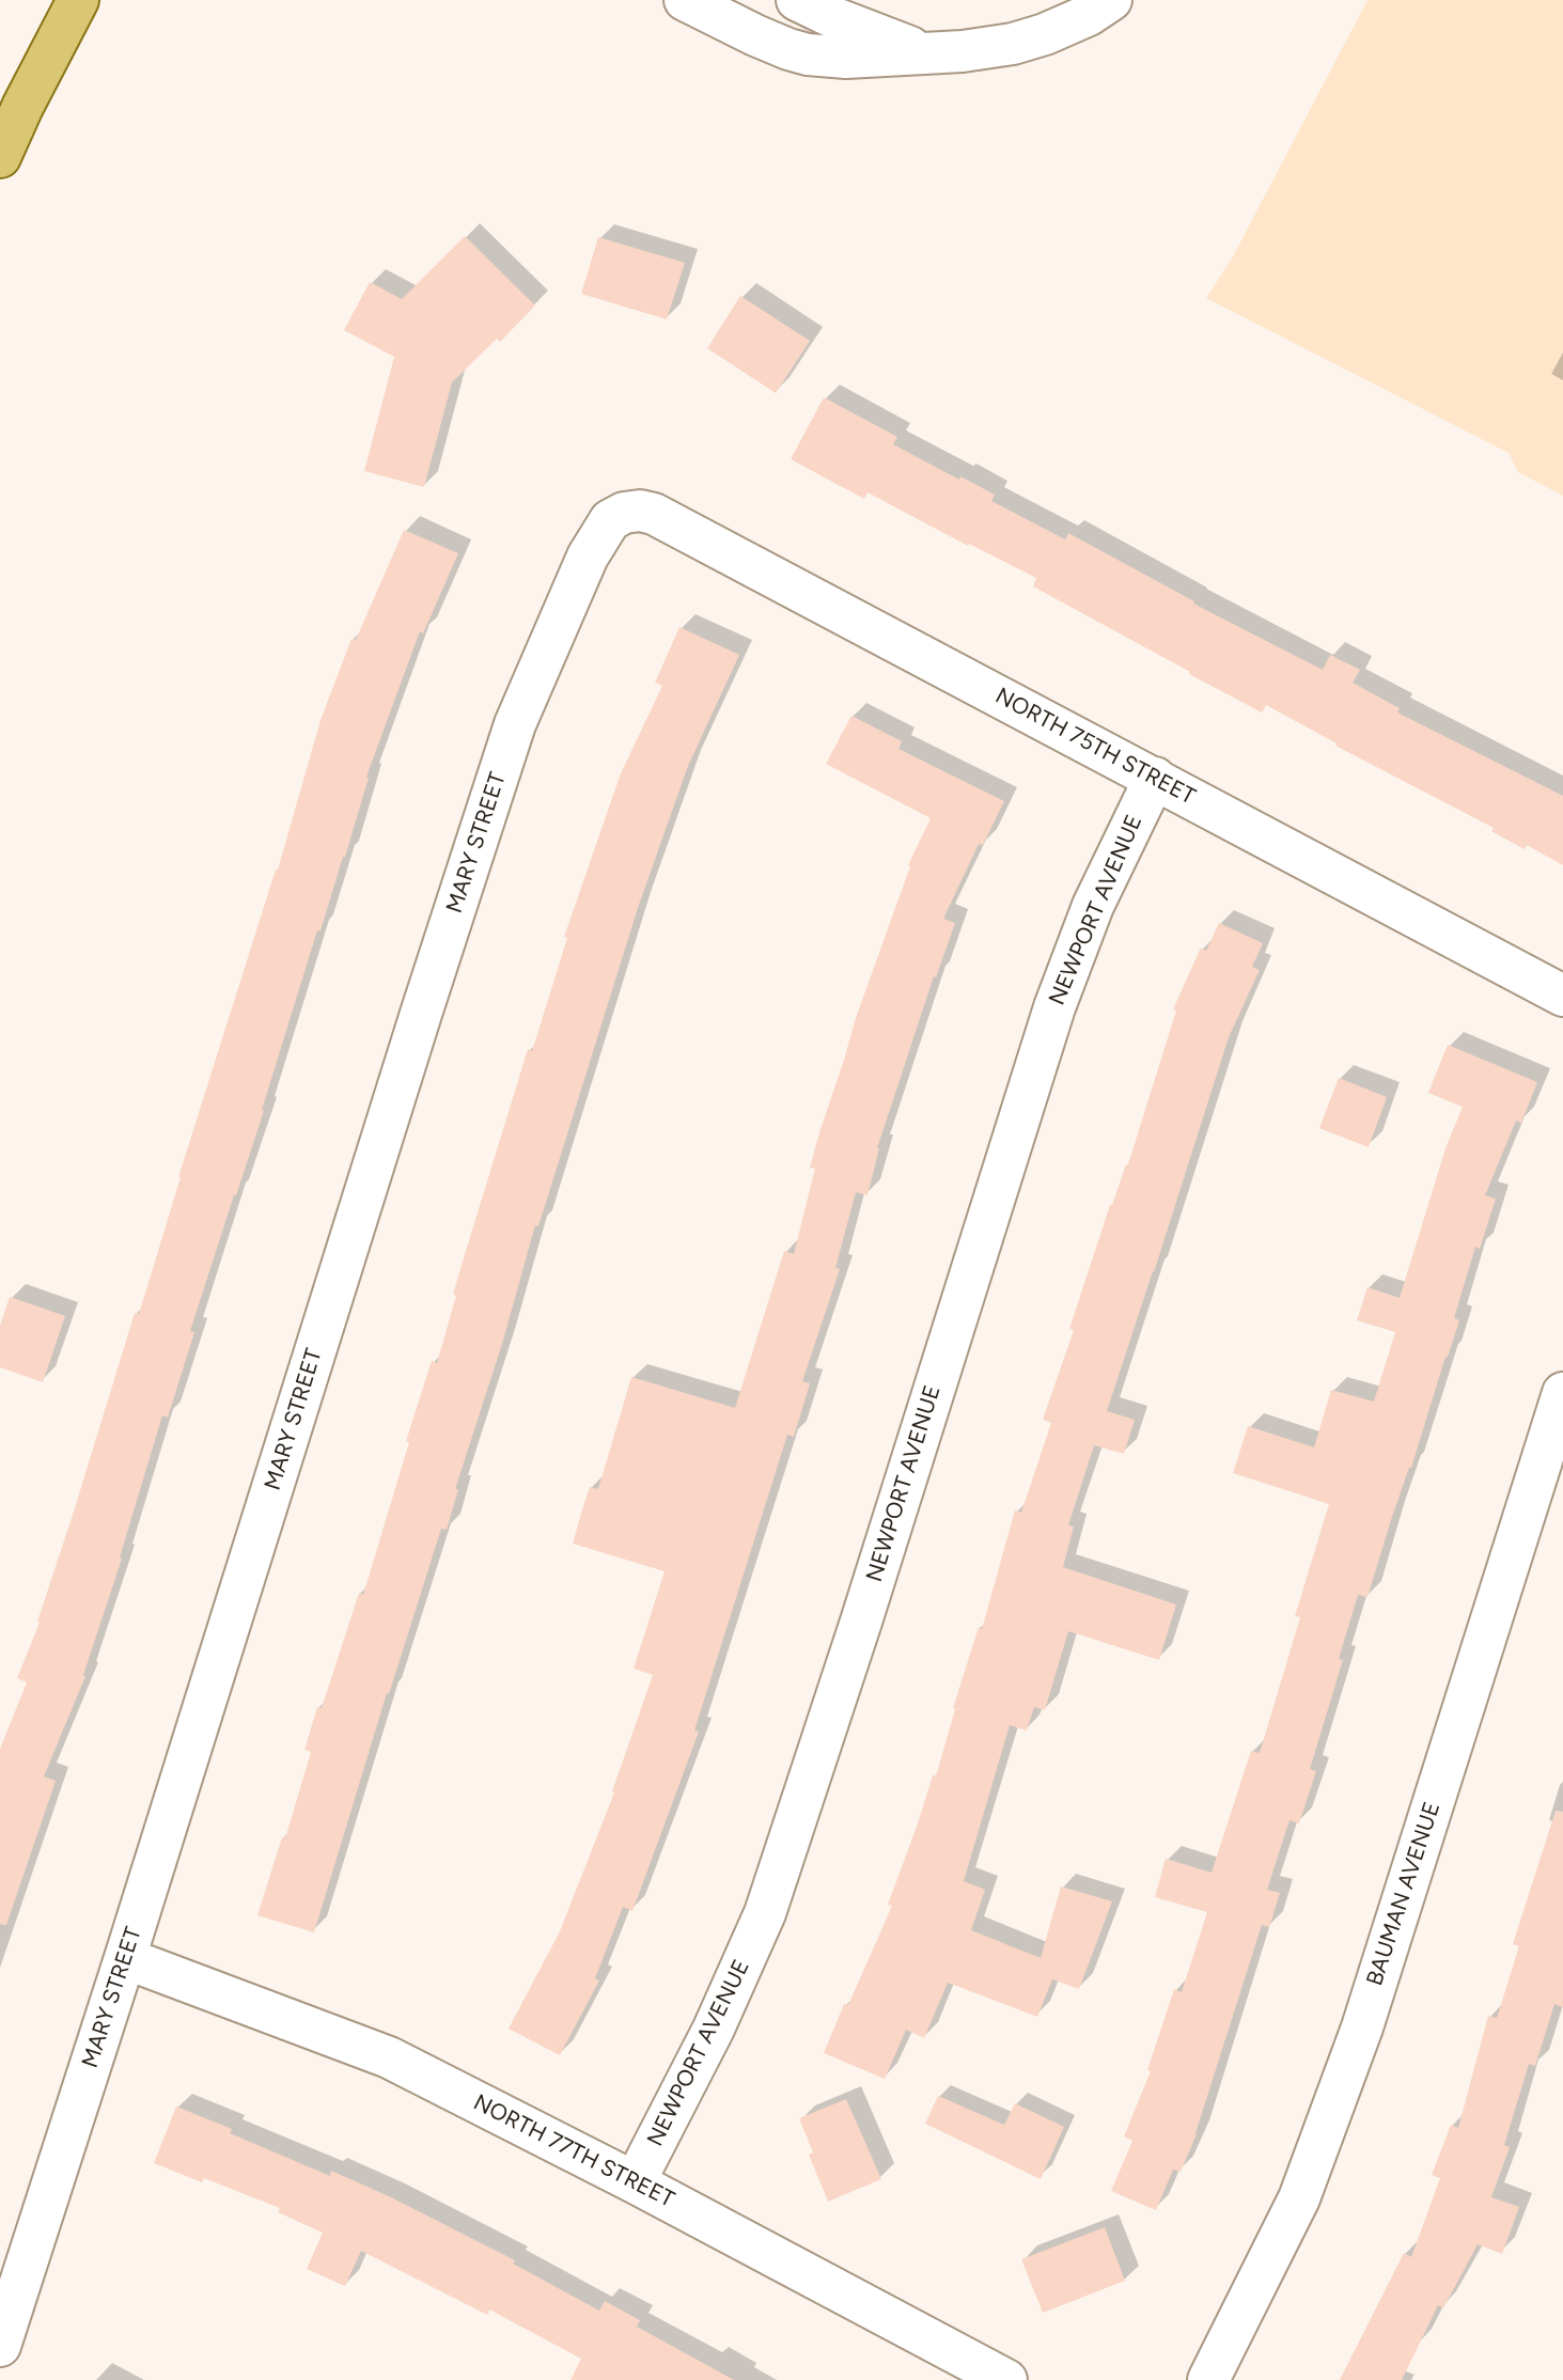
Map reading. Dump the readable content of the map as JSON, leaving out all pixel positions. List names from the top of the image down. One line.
{"streets":{"street":["NORTH 75TH STREET","MARY STREET","NEWPORT AVENUE","BAUMAN AVENUE","NORTH 77TH STREET"]},"crossings":[["NORTH 75TH STREET","MARY STREET"],["NORTH 75TH STREET","NEWPORT AVENUE"],["MARY STREET","NORTH 77TH STREET"],["NEWPORT AVENUE","NORTH 77TH STREET"]]}
